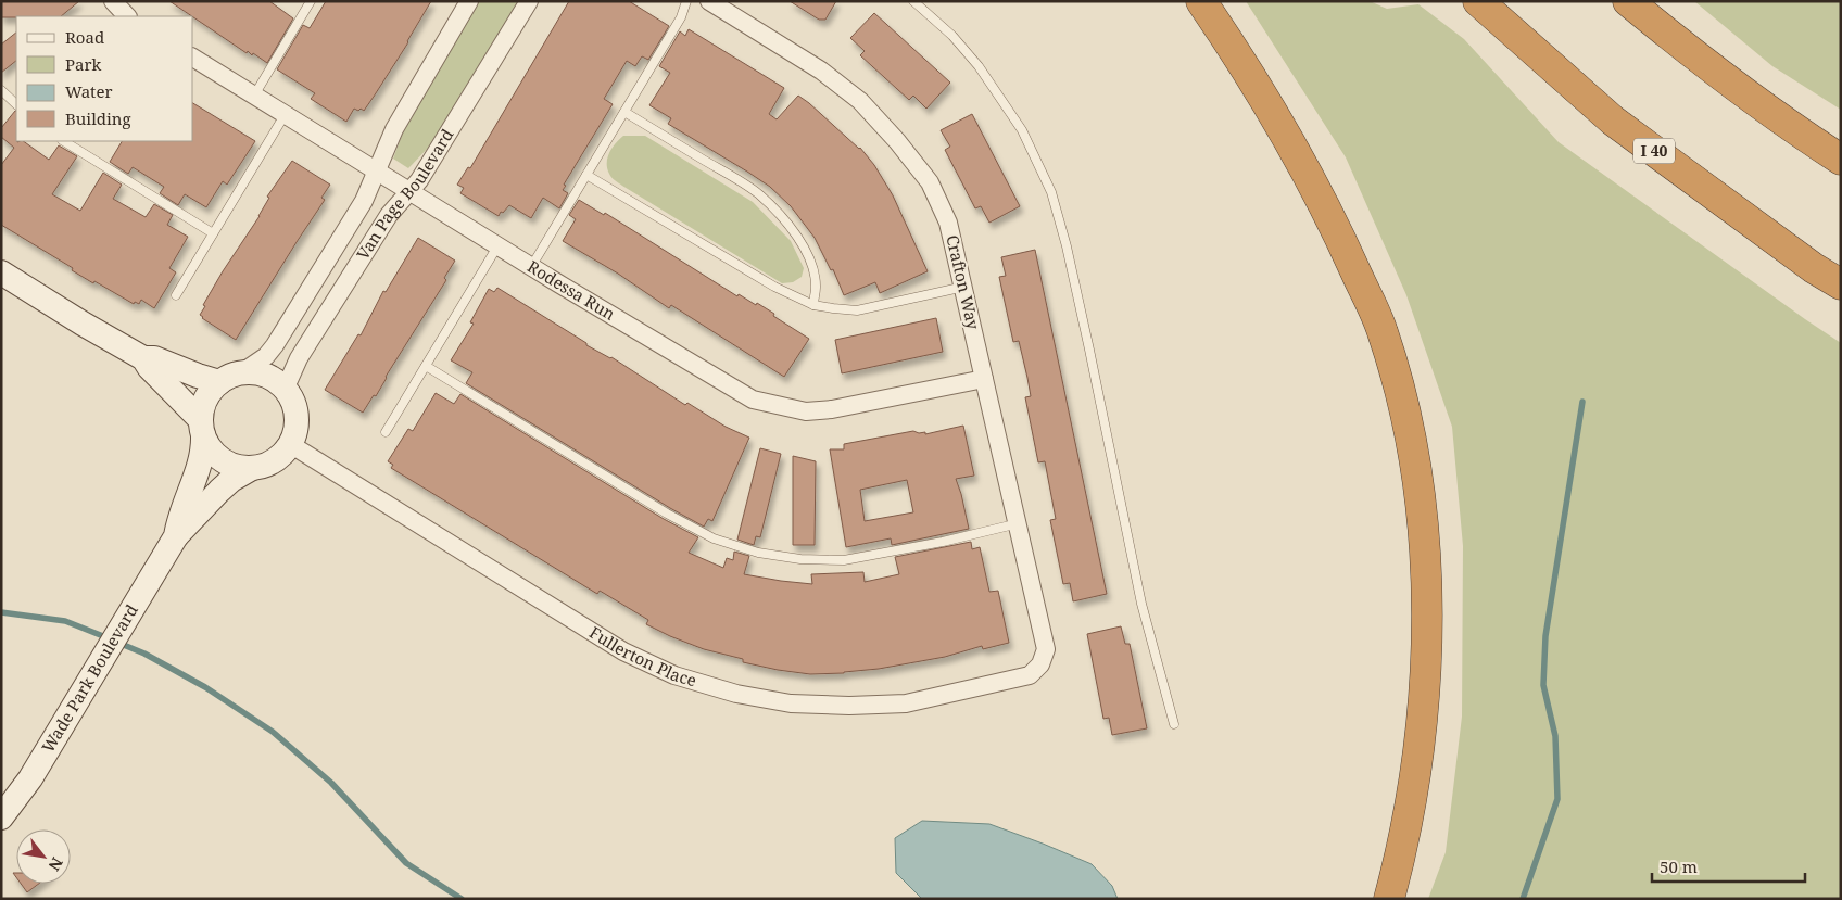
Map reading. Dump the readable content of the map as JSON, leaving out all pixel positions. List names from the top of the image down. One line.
{"streets":{"highway":["I 40"],"street":["Van Page Boulevard","Crafton Way","Rodessa Run","Fullerton Place","Wade Park Boulevard"]},"crossings":[["Van Page Boulevard","Rodessa Run"],["Van Page Boulevard","Fullerton Place"],["Van Page Boulevard","Wade Park Boulevard"],["Crafton Way","Rodessa Run"],["Crafton Way","Fullerton Place"],["Fullerton Place","Wade Park Boulevard"]],"legend":["Road","Park","Water","Building"],"scale_bar":"50 m","north":"bottom right"}
